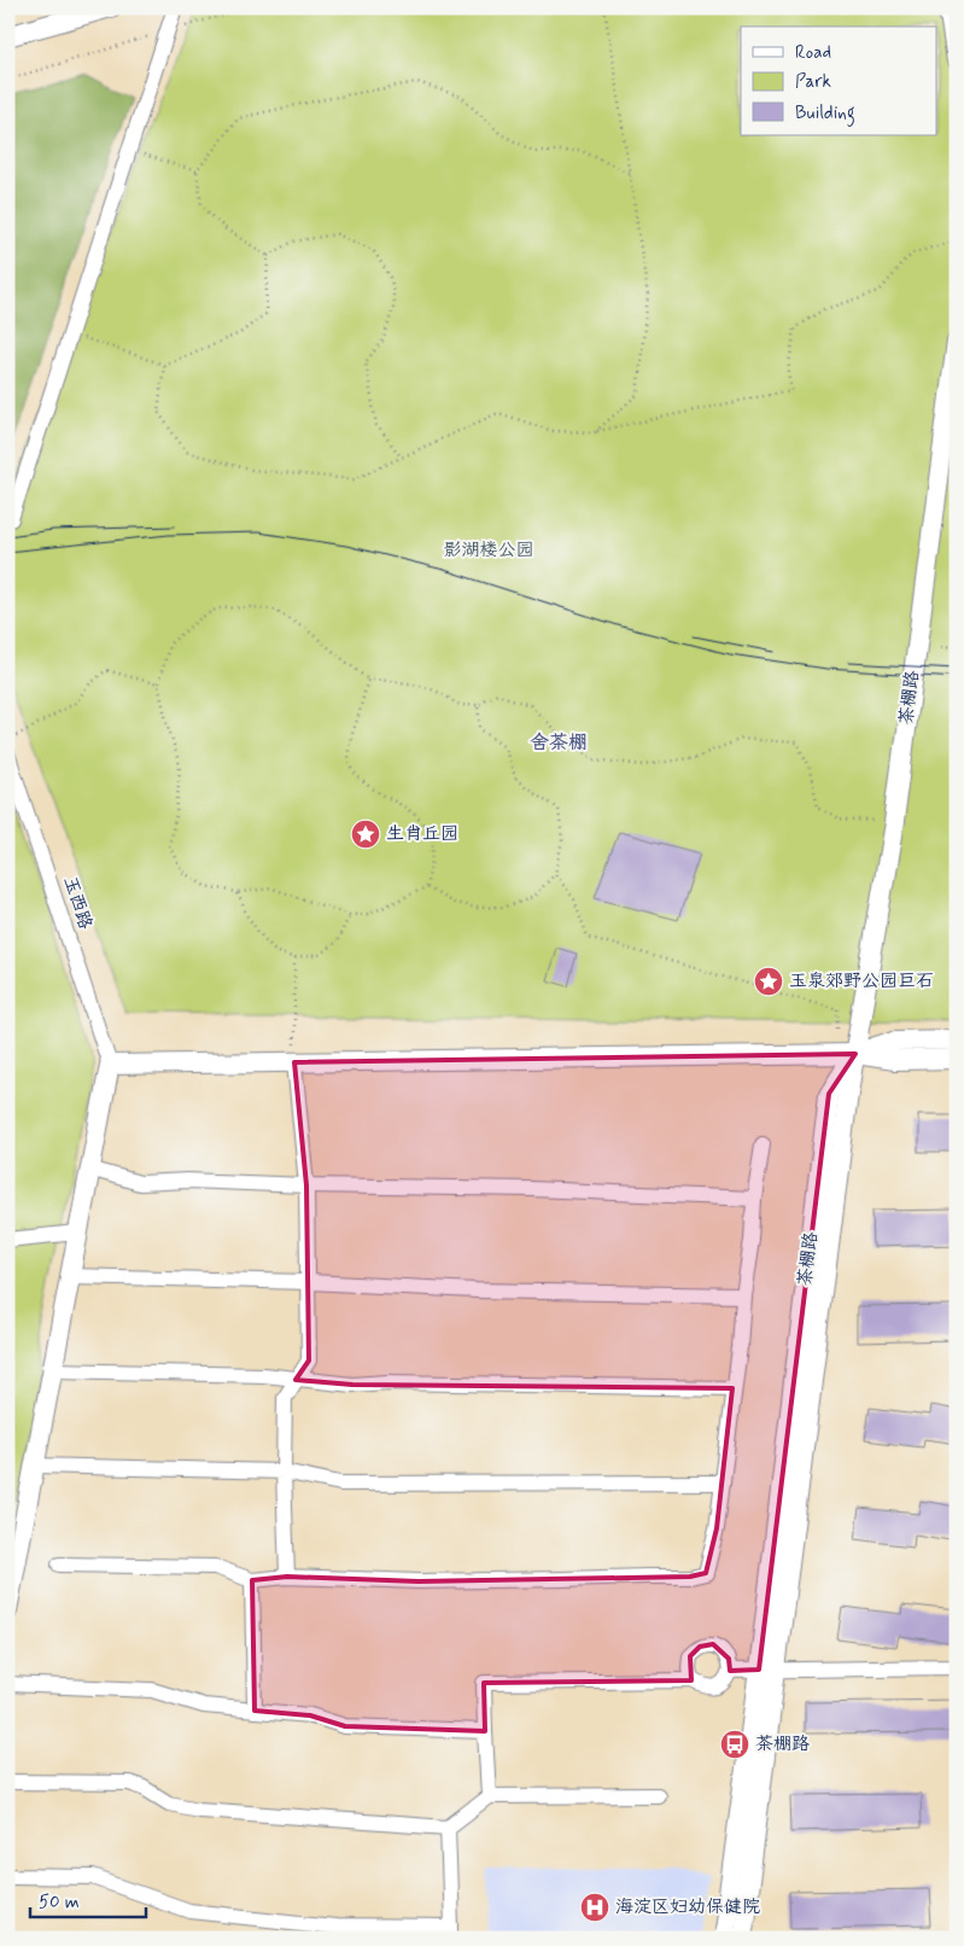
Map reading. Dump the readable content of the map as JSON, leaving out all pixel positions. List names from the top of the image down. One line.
{"streets":{"street":["茶棚路","玉西路"]},"districts":["舍茶棚"],"parks":["影湖楼公园"],"places":{"place":["生肖丘园","玉泉郊野公园巨石"],"bus stop":["茶棚路"],"hospital":["海淀区妇幼保健院"]},"legend":["Road","Park","Building"],"scale_bar":"50 m"}
